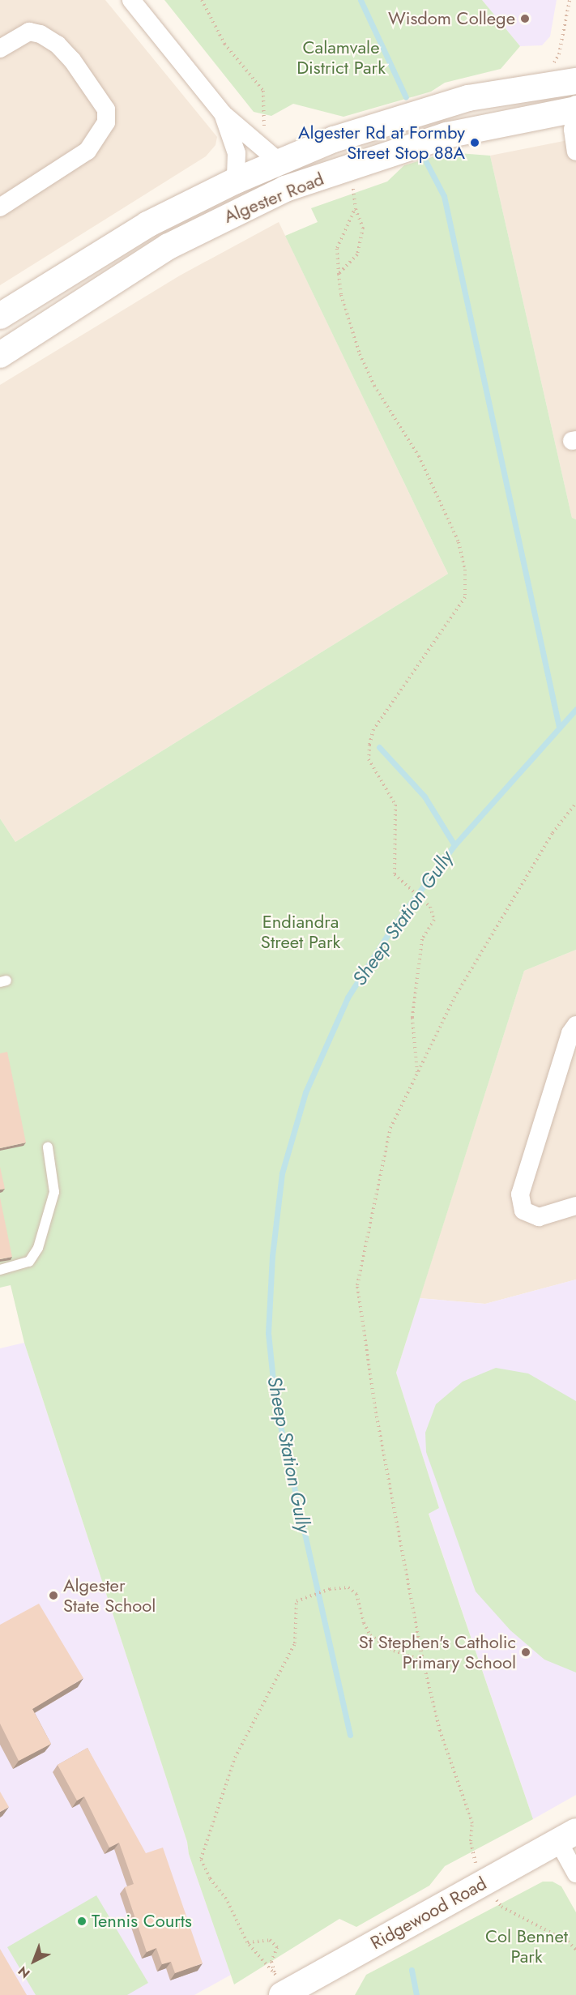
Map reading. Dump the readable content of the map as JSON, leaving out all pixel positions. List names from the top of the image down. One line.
{"streets":{"main road":["Algester Road","Ridgewood Road"]},"water":["Sheep Station Gully"],"parks":["Calamvale District Park","Endiandra Street Park","Col Bennet Park"],"places":["Wisdom College","Algester Rd at Formby Street Stop 88A","Algester State School","St Stephen's Catholic Primary School","Tennis Courts"],"north":"bottom left"}
